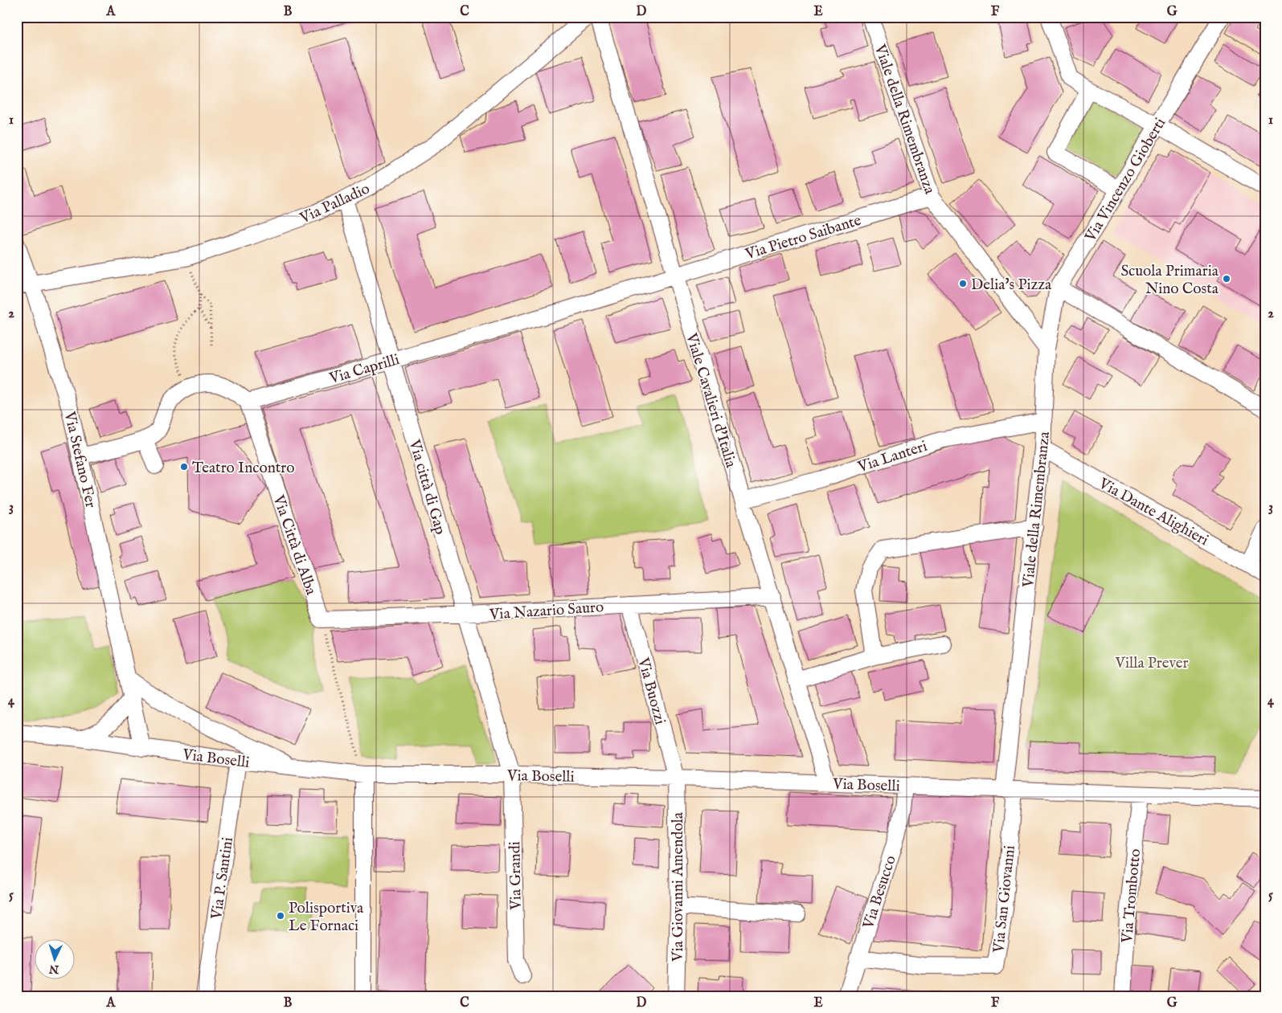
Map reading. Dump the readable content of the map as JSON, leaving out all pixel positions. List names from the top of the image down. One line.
{"streets":{"street":["Viale della Rimembranza","Via Vincenzo Gioberti","Via Palladio","Via Pietro Saibante","Via Caprilli","Viale Cavalieri d'Italia","Via Lanteri","Via Stefano Fer","Via città di Gap","Via Dante Alighieri","Via Città di Alba","Via Nazario Sauro","Via Buozzi","Via Boselli","Via Grandi","Via P. Santini","Via Giovanni Amendola","Via Besucco","Via Trombotto","Via San Giovanni"]},"crossings":[["Viale della Rimembranza","Via Vincenzo Gioberti"],["Viale della Rimembranza","Via Pietro Saibante"],["Viale della Rimembranza","Via Lanteri"],["Viale della Rimembranza","Via Dante Alighieri"],["Viale della Rimembranza","Via Boselli"],["Viale della Rimembranza","Via San Giovanni"],["Via Palladio","Via Stefano Fer"],["Via Palladio","Via città di Gap"],["Via Pietro Saibante","Via Caprilli"],["Via Pietro Saibante","Viale Cavalieri d'Italia"],["Via Caprilli","Viale Cavalieri d'Italia"],["Via Caprilli","Via città di Gap"],["Via Caprilli","Via Città di Alba"],["Viale Cavalieri d'Italia","Via Lanteri"],["Viale Cavalieri d'Italia","Via Nazario Sauro"],["Viale Cavalieri d'Italia","Via Boselli"],["Via Stefano Fer","Via Boselli"],["Via città di Gap","Via Nazario Sauro"],["Via città di Gap","Via Boselli"],["Via città di Gap","Via Grandi"],["Via Città di Alba","Via Nazario Sauro"],["Via Nazario Sauro","Via Buozzi"],["Via Buozzi","Via Boselli"],["Via Buozzi","Via Giovanni Amendola"],["Via Boselli","Via Grandi"],["Via Boselli","Via P. Santini"],["Via Boselli","Via Giovanni Amendola"],["Via Boselli","Via Besucco"],["Via Boselli","Via San Giovanni"],["Via Besucco","Via San Giovanni"]],"parks":["Villa Prever"],"places":["Scuola Primaria Nino Costa","Delia's Pizza","Teatro Incontro","Polisportiva Le Fornaci"],"north":"bottom","grid":{"columns":["A","B","C","D","E","F","G"],"rows":["1","2","3","4","5"]}}
